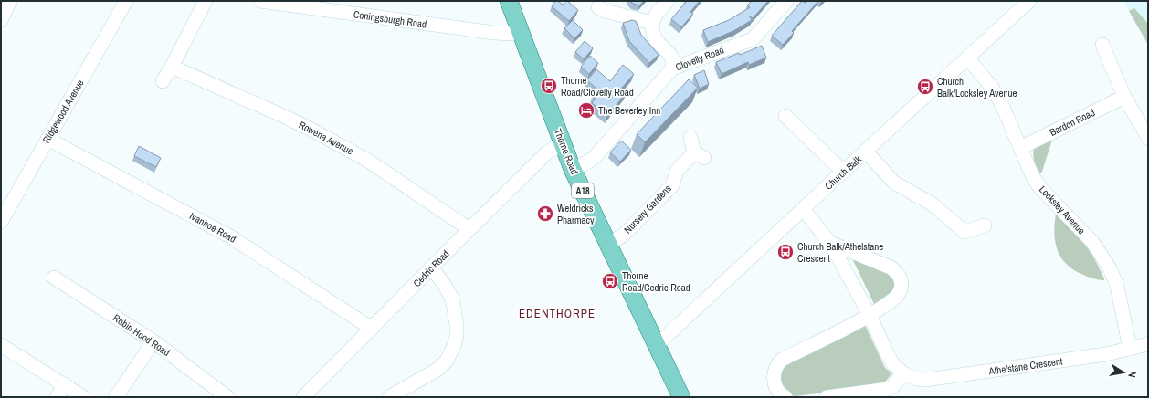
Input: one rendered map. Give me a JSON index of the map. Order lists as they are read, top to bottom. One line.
{"streets":{"main road":["Thorne Road","A18"],"street":["Coningsburgh Road","Clovelly Road","Ridgewood Avenue","Bardon Road","Rowena Avenue","Church Balk","Nursery Gardens","Locksley Avenue","Ivanhoe Road","Cedric Road","Robin Hood Road","Athelstane Crescent"]},"crossings":[["Coningsburgh Road","Thorne Road"],["Clovelly Road","Thorne Road"],["Ridgewood Avenue","Ivanhoe Road"],["Bardon Road","Locksley Avenue"],["Rowena Avenue","Cedric Road"],["Thorne Road","Church Balk"],["Thorne Road","Nursery Gardens"],["Thorne Road","Cedric Road"],["Church Balk","Locksley Avenue"],["Church Balk","Athelstane Crescent"],["Locksley Avenue","Athelstane Crescent"],["Ivanhoe Road","Cedric Road"]],"districts":["EDENTHORPE"],"places":{"bus stop":["Thorne Road/Clovelly Road","Church Balk/Locksley Avenue","Church Balk/Athelstane Crescent","Thorne Road/Cedric Road"],"hotel":["The Beverley Inn"],"pharmacy":["Weldricks Pharmacy"]},"north":"right"}
